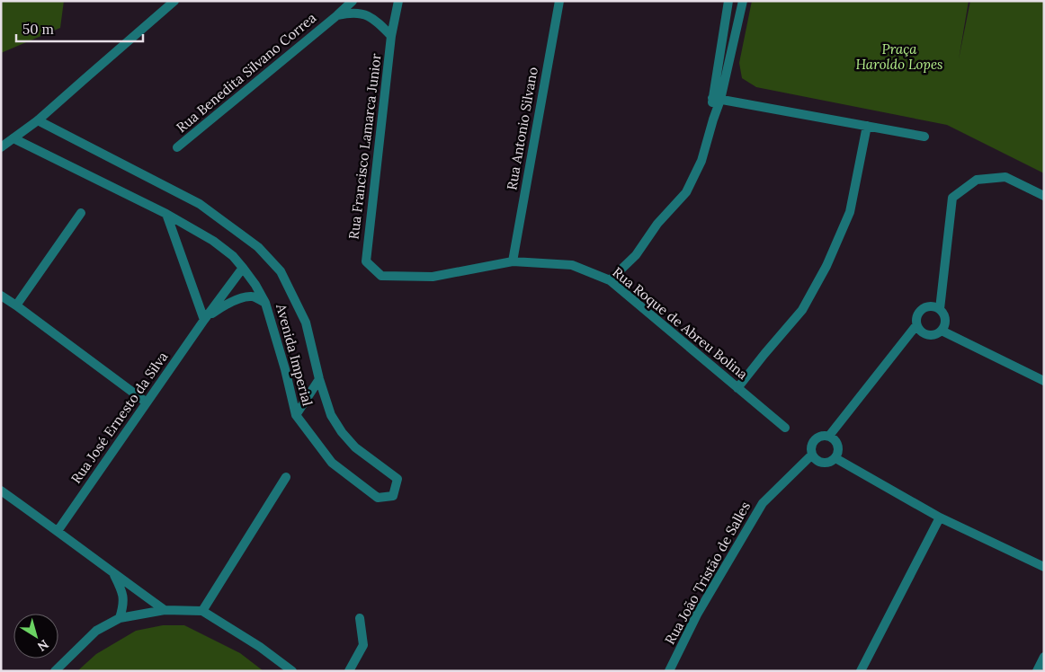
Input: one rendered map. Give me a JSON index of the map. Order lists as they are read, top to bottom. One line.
{"streets":{"street":["Rua Benedita Silvano Correa","Rua Antonio Silvano","Rua Francisco Lamarca Junior","Rua Roque de Abreu Bolina","Avenida Imperial","Rua José Ernesto da Silva","Rua João Tristão de Salles"]},"crossings":[["Rua Antonio Silvano","Rua Roque de Abreu Bolina"],["Rua Francisco Lamarca Junior","Rua Roque de Abreu Bolina"],["Avenida Imperial","Rua José Ernesto da Silva"]],"parks":["Praça Haroldo Lopes"],"scale_bar":"50 m","north":"bottom right"}
